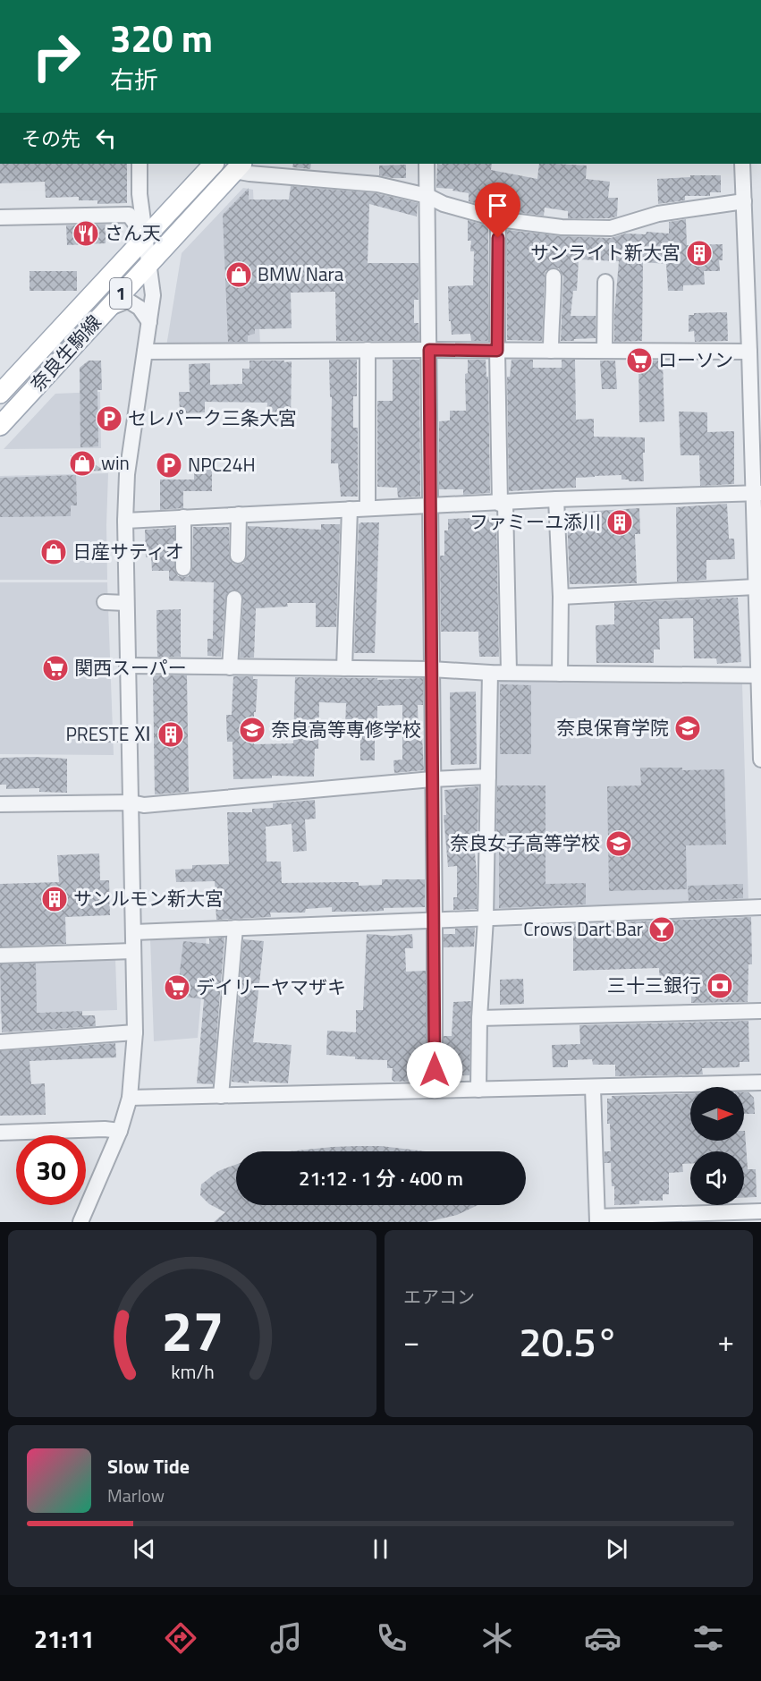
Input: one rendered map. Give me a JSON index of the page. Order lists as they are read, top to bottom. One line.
{"streets":{"main road":["1","奈良生駒線"]},"places":{"restaurant":["さん天"],"building":["サンライト新大宮","ファミーユ添川","PRESTE Ⅺ","サンルモン新大宮"],"shop":["BMW Nara","win","日産サティオ"],"supermarket":["ローソン","関西スーパー","デイリーヤマザキ"],"parking":["セレパーク三条大宮","NPC24H"],"school or university":["奈良保育学院","奈良高等専修学校","奈良女子高等学校"],"bar":["Crows Dart Bar"],"bank":["三十三銀行"]},"north":"right","page":{"turn":["320 m","右折"],"then":"その先","limit":"30","trip":"21:12 · 1 分 · 400 m","tile":"エアコン","heat":["−","20.5°","+"],"song":["Slow Tide","Marlow"],"tabs":"21:11","gauge":["27","km/h"]}}
